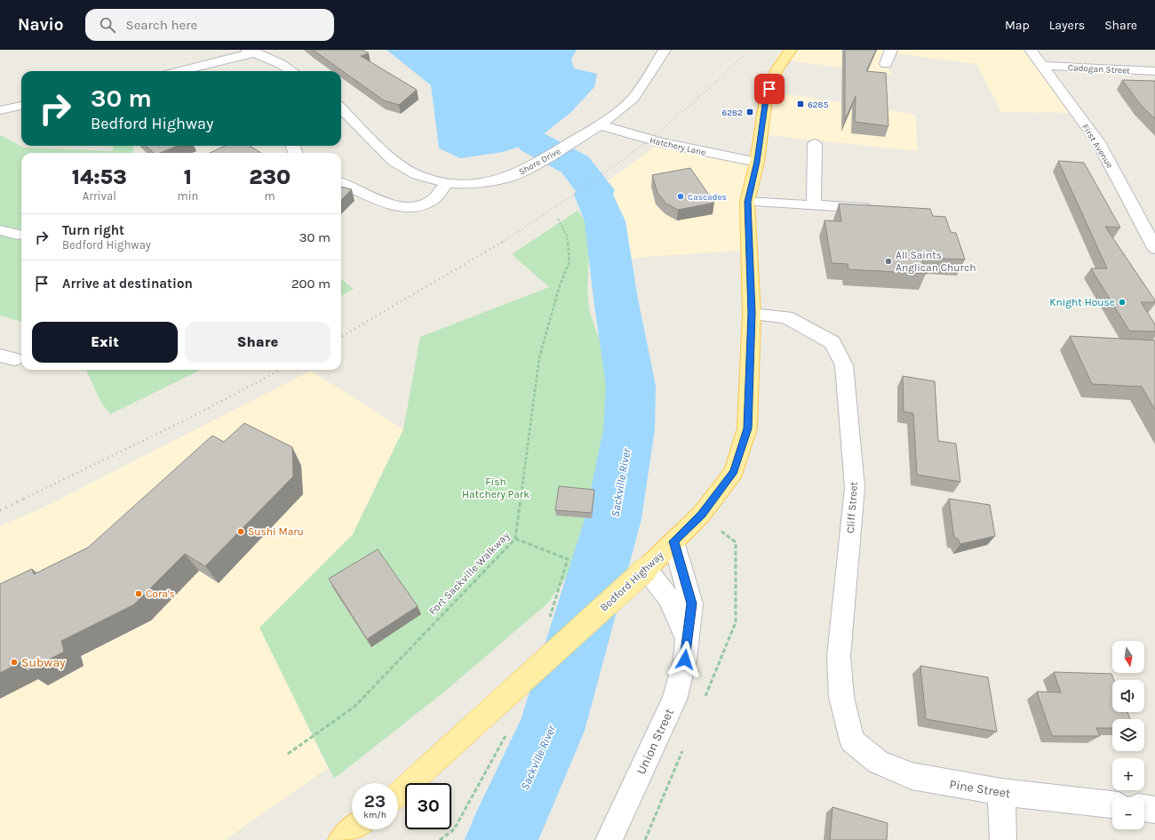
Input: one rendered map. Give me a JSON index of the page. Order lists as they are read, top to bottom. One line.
{"streets":{"main road":["Bedford Highway"],"street":["Cadogan Street","Hatchery Lane","First Avenue","Shore Drive","Cliff Street","Union Street","Pine Street"],"path":["Fort Sackville Walkway"]},"crossings":[["Cadogan Street","First Avenue"],["Hatchery Lane","Shore Drive"],["Hatchery Lane","Bedford Highway"],["Cliff Street","Bedford Highway"],["Cliff Street","Pine Street"],["Bedford Highway","Union Street"]],"water":["Sackville River"],"parks":["Fish Hatchery Park"],"places":{"transit":["6285","6282"],"other":["Cascades","All Saints Anglican Church","Knight House","Sushi Maru","Cora's","Subway"]},"north":"bottom","page":{"header":"Navio","search":"Search here","nav":["Map","Layers","Share"],"turn":["30 m","Bedford Highway"],"eta":["14:53","Arrival","1","min","230","m"],"list":[{"name":"Turn right","note":"Bedford Highway","value":"30 m"},{"name":"Arrive at destination","value":"200 m"}],"buttons":["Exit","Share"],"map_buttons":["+","−"],"speed":"23 km/h","limit":"30"}}
